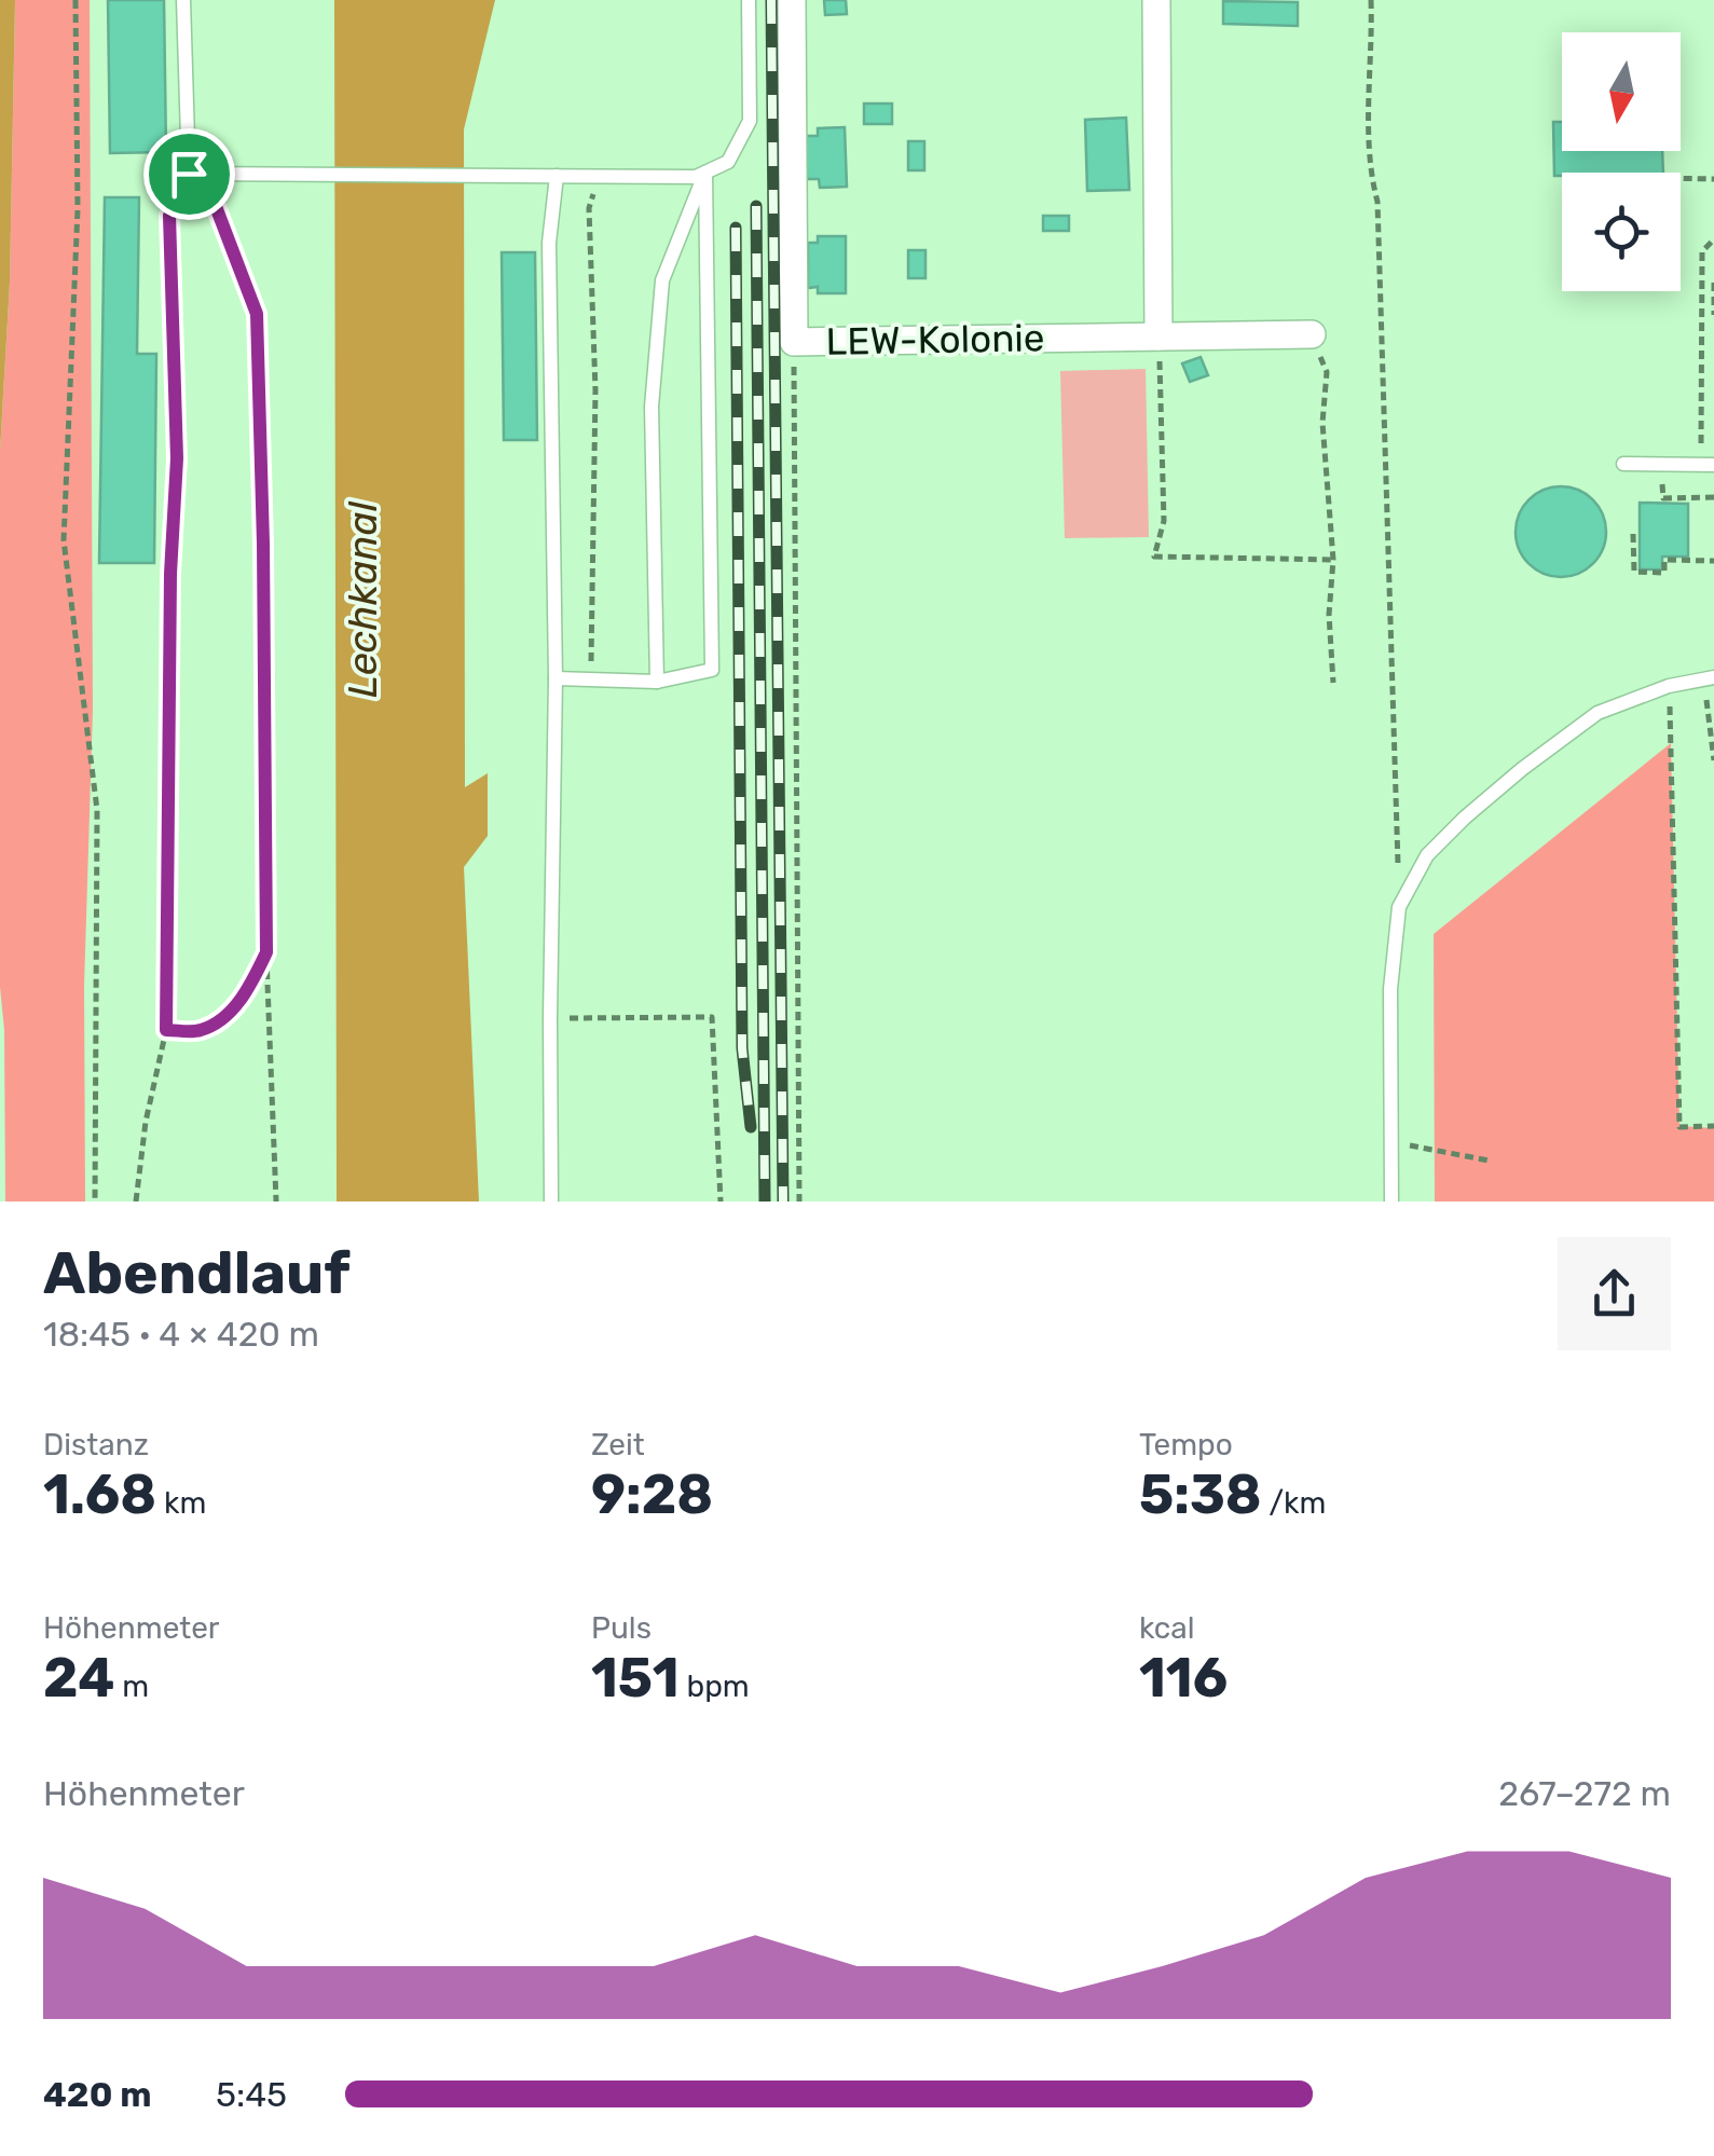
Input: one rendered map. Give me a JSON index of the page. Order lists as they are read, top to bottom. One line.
{"streets":{"street":["LEW-Kolonie"]},"water":["Lechkanal"],"north":"bottom","page":{"heading":["Abendlauf","18:45 · 4 × 420 m"],"stats":[["Distanz","1.68 km"],["Zeit","9:28"],["Tempo","5:38 /km"],["Höhenmeter","24 m"],["Puls","151 bpm"],["kcal","116"]],"chart":["Höhenmeter","267–272 m"],"list":[{"name":"420 m","note":"5:45"}]}}
